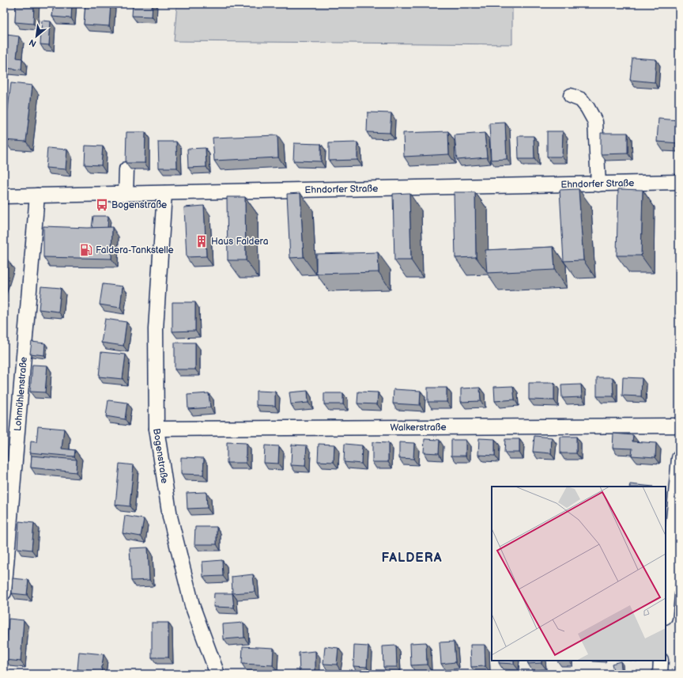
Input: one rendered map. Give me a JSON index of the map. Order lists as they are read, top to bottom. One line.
{"streets":{"street":["Ehndorfer Straße","Lohmühlenstraße","Walkerstraße","Bogenstraße"]},"crossings":[["Ehndorfer Straße","Lohmühlenstraße"],["Ehndorfer Straße","Bogenstraße"],["Walkerstraße","Bogenstraße"]],"districts":["FALDERA"],"places":{"bus stop":["Bogenstraße"],"building":["Haus Faldera"],"fuel station":["Faldera-Tankstelle"]},"north":"bottom left"}
